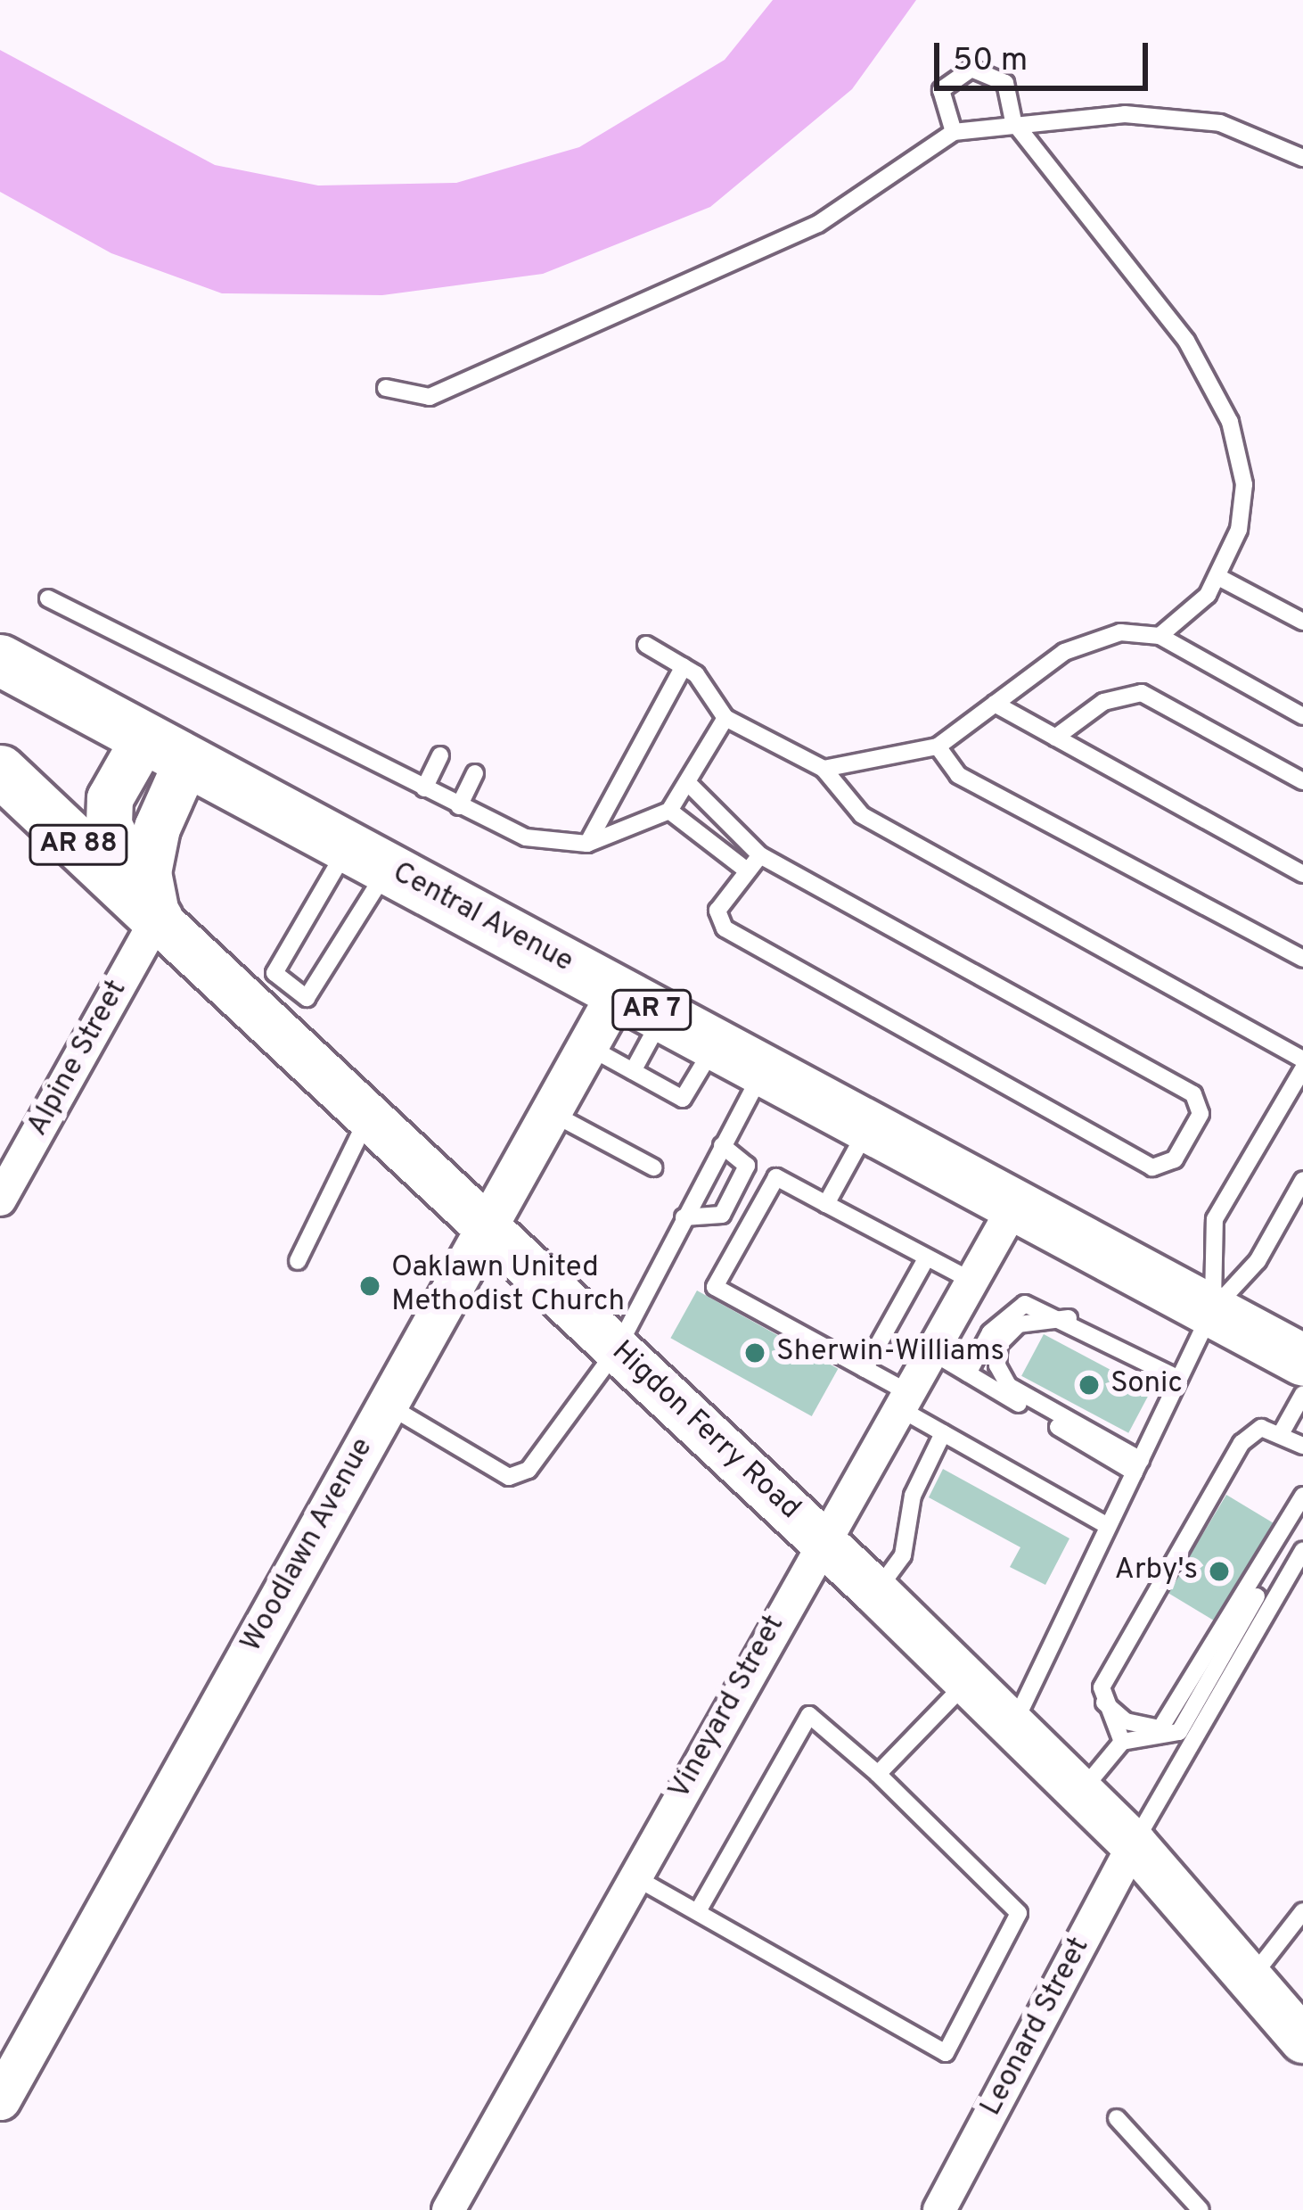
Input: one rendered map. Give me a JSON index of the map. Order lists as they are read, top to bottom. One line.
{"streets":{"main road":["AR 88","Central Avenue","AR 7","Higdon Ferry Road"],"street":["Alpine Street","Woodlawn Avenue","Vineyard Street","Leonard Street"]},"crossings":[["AR 88","Alpine Street"],["AR 88","Higdon Ferry Road"],["Central Avenue","Higdon Ferry Road"],["Central Avenue","Woodlawn Avenue"],["Central Avenue","Vineyard Street"],["Alpine Street","Higdon Ferry Road"],["Higdon Ferry Road","Woodlawn Avenue"],["Higdon Ferry Road","Vineyard Street"],["Higdon Ferry Road","Leonard Street"]],"places":["Oaklawn United Methodist Church","Sherwin-Williams","Sonic","Arby's"],"scale_bar":"50 m"}
